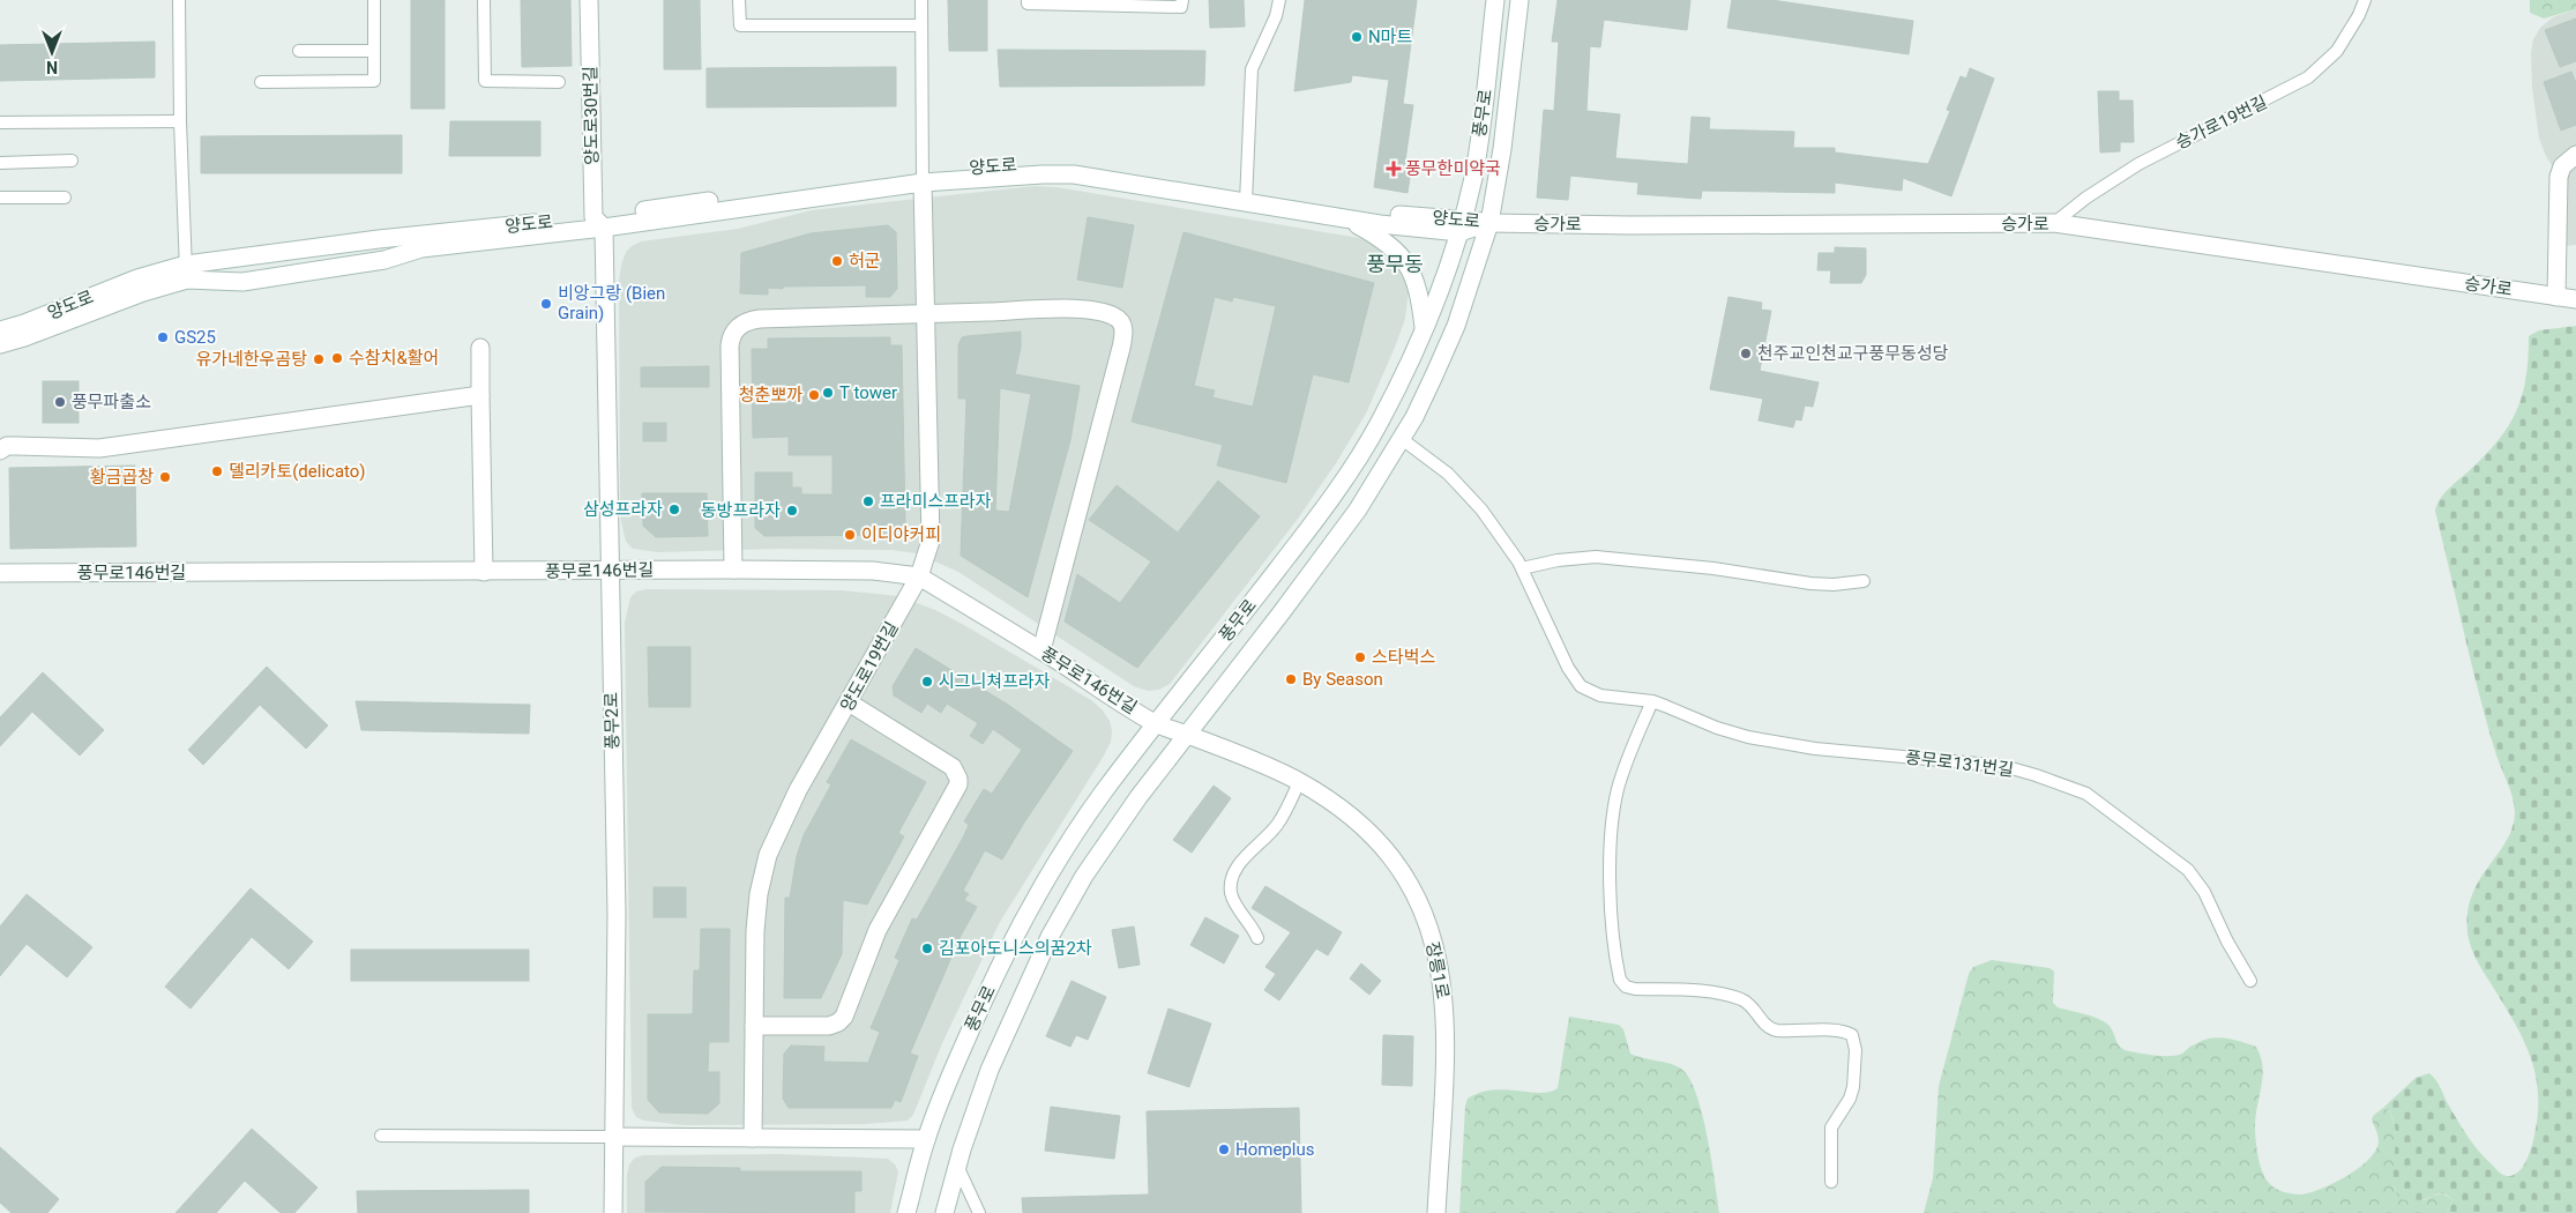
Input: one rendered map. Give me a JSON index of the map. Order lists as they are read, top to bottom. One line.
{"streets":{"street":["풍무로","양도로30번길","양도로","승가로","풍무로146번길","양도로19번길","풍무2로","장릉1로"],"lane":["승가로19번길","풍무로131번길"]},"crossings":[["풍무로","양도로"],["풍무로","승가로"],["풍무로","풍무로146번길"],["풍무로","풍무로131번길"],["풍무로","장릉1로"],["양도로30번길","양도로"],["양도로30번길","풍무2로"],["승가로19번길","승가로"],["양도로","승가로"],["양도로","양도로19번길"],["양도로","풍무2로"],["풍무로146번길","양도로19번길"],["풍무로146번길","풍무2로"],["풍무로146번길","장릉1로"]],"districts":["풍무동"],"places":{"other":["N마트","허군","비앙그랑 (Bien Grain)","GS25","천주교인천교구풍무동성당","수참치&활어","유가네한우곰탕","T tower","청춘뽀까","풍무파출소","델리카토(delicato)","황금곱창","프라미스프라자","삼성프라자","동방프라자","이디야커피","스타벅스","By Season","시그니쳐프라자","김포아도니스의꿈2차","Homeplus"],"health":["풍무한미약국"]},"north":"bottom"}
